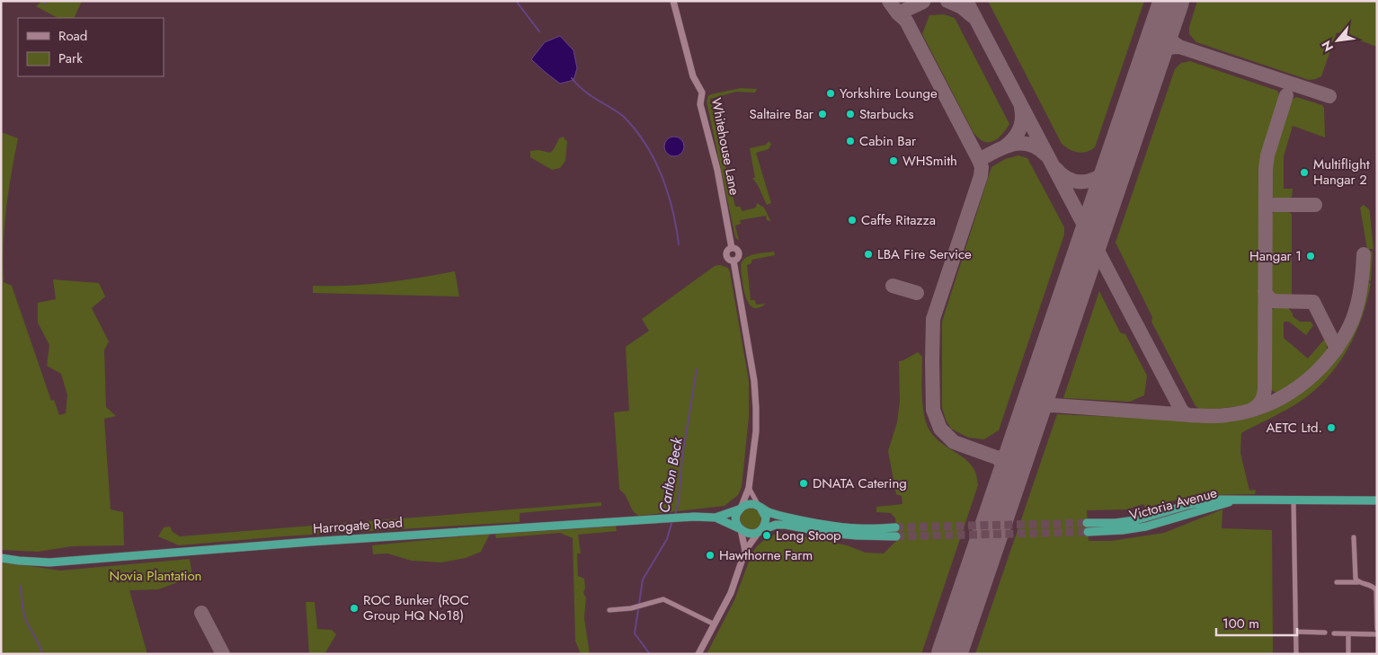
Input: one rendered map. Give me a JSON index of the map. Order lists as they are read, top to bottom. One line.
{"streets":{"highway":["Victoria Avenue","Harrogate Road"],"street":["Whitehouse Lane"]},"water":["Carlton Beck"],"parks":["Novia Plantation"],"places":["Yorkshire Lounge","Saltaire Bar","Starbucks","Cabin Bar","WHSmith","Multiflight Hangar 2","Caffe Ritazza","LBA Fire Service","Hangar 1","AETC Ltd.","DNATA Catering","Long Stoop","Hawthorne Farm","ROC Bunker (ROC Group HQ No18)"],"legend":["Road","Park"],"scale_bar":"100 m","north":"bottom left"}
